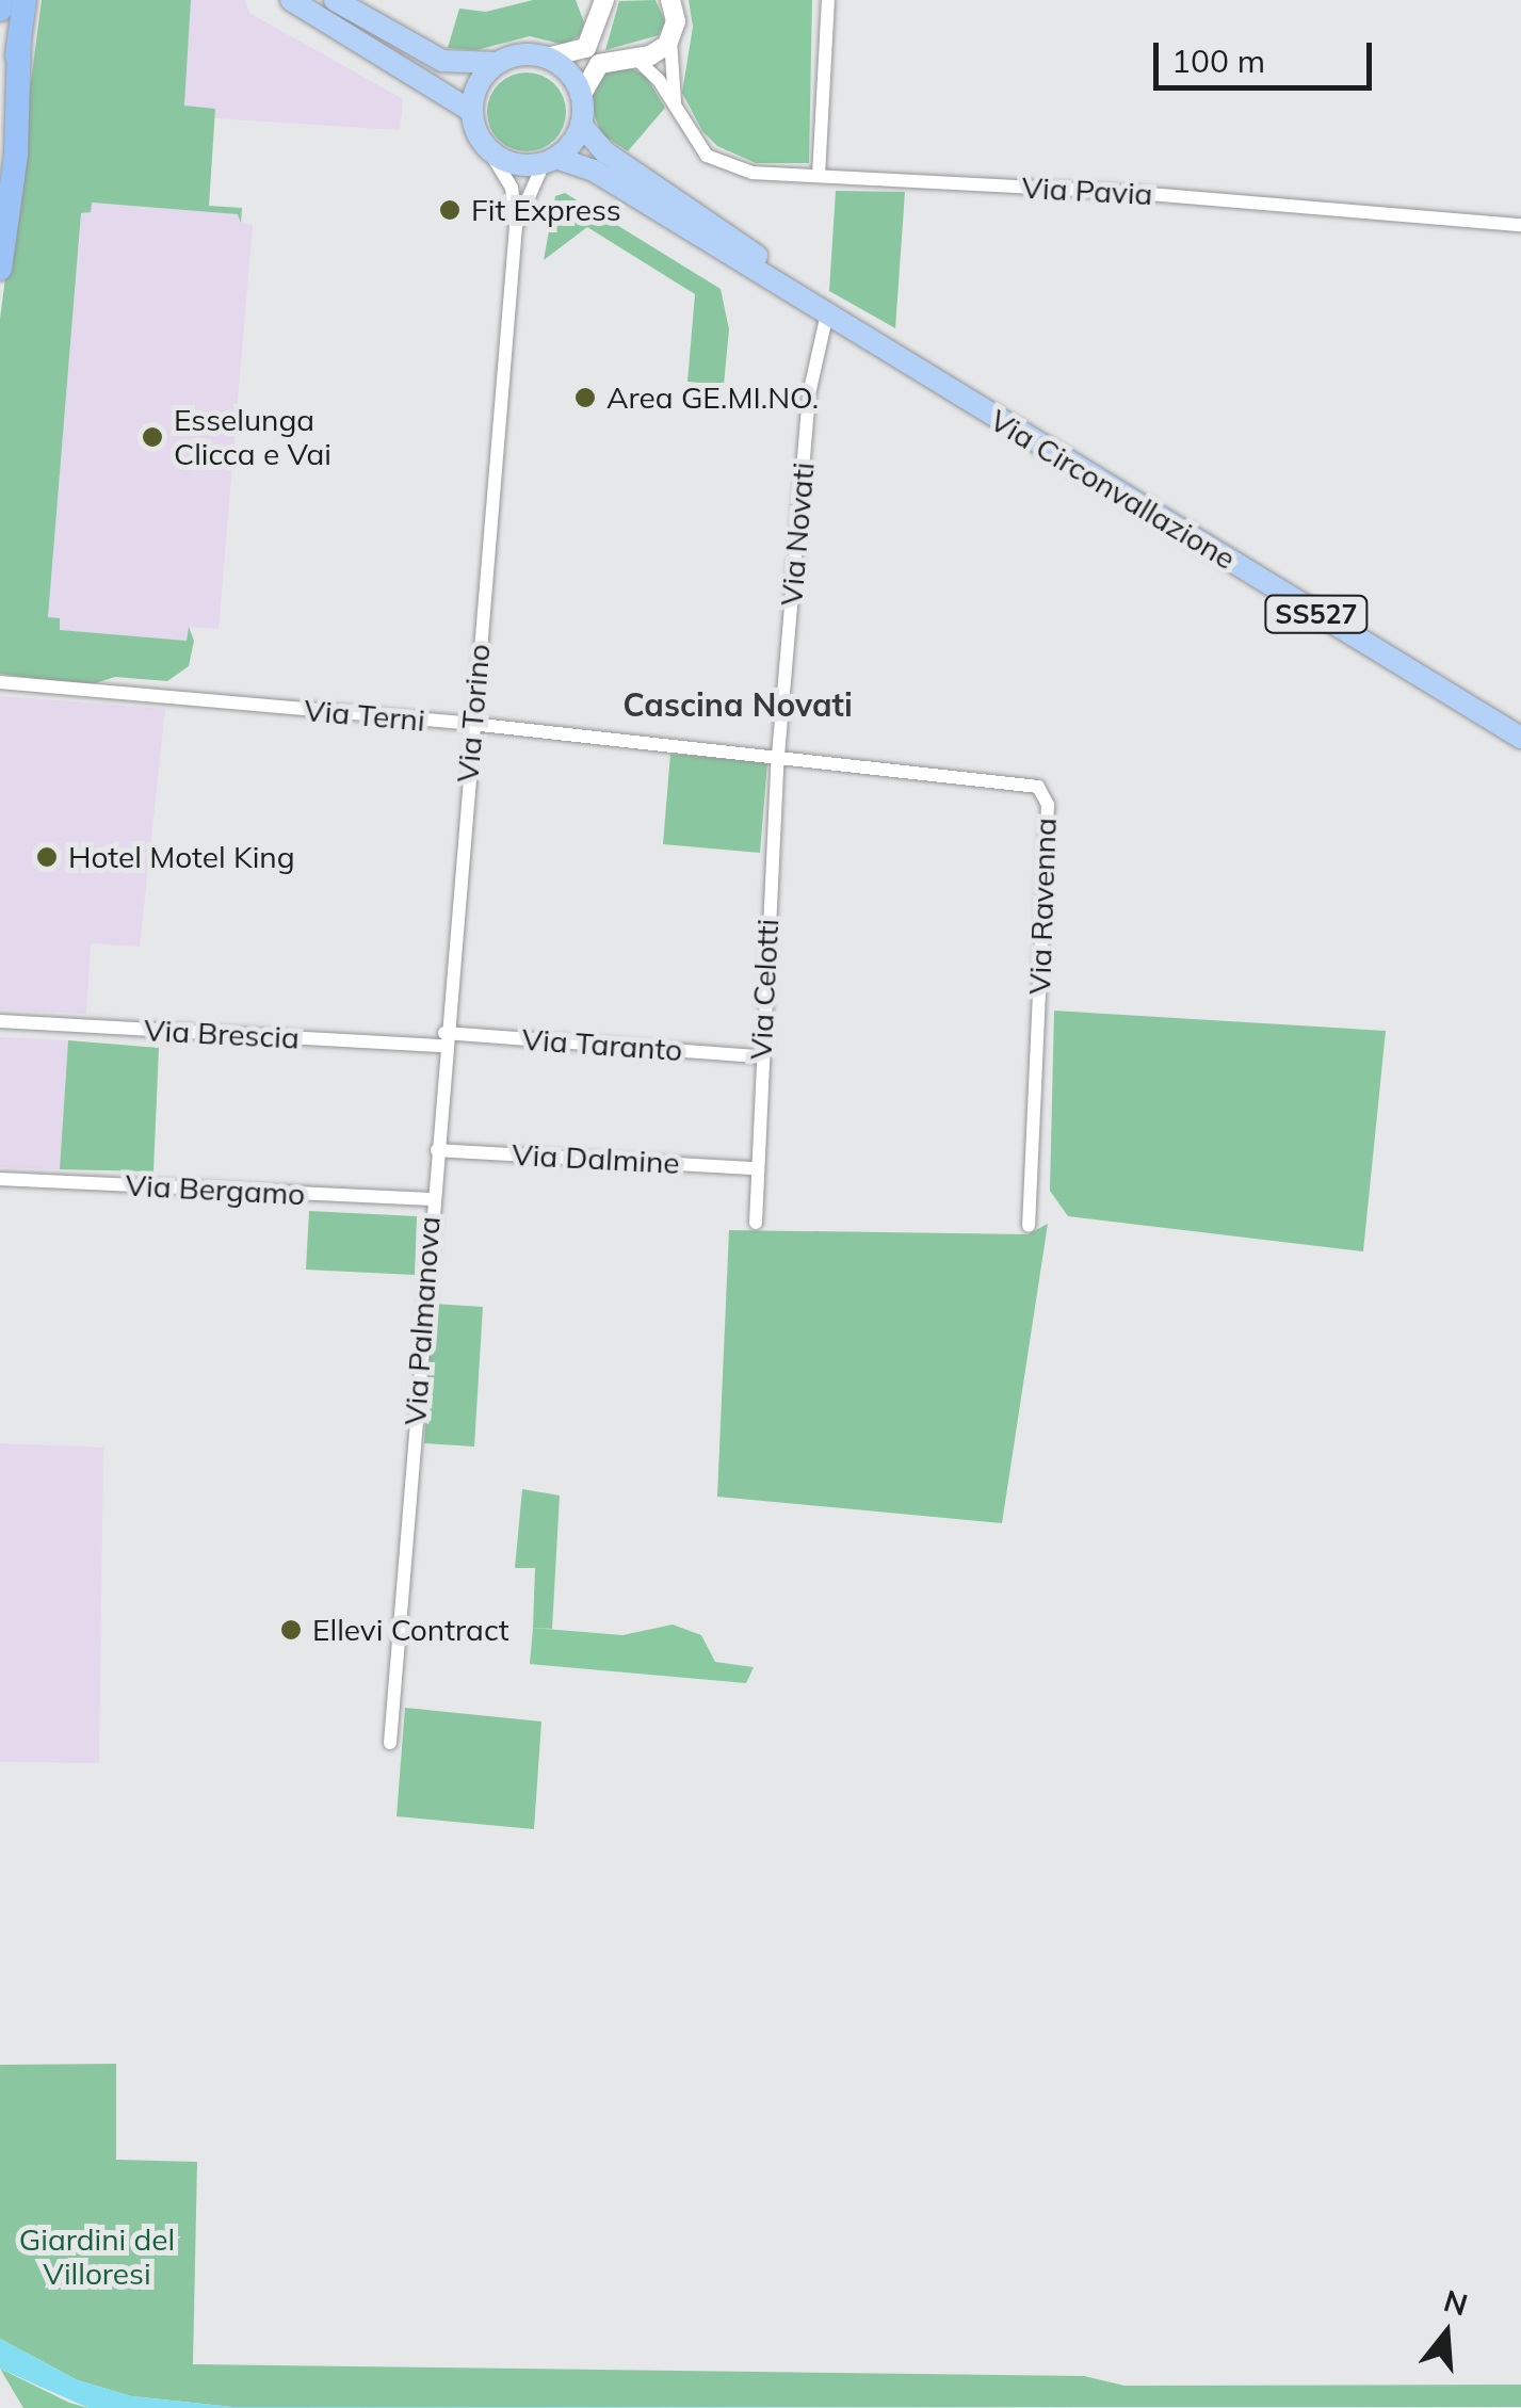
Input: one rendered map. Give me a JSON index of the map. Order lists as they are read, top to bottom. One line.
{"streets":{"main road":["Via Circonvallazione","SS527"],"street":["Via Pavia","Via Novati","Via Torino","Via Terni","Via Ravenna","Via Celotti","Via Brescia","Via Taranto","Via Dalmine","Via Bergamo","Via Palmanova"]},"crossings":[["Via Circonvallazione","Via Novati"],["Via Circonvallazione","Via Torino"],["Via Novati","Via Terni"],["Via Novati","Via Ravenna"],["Via Novati","Via Celotti"],["Via Torino","Via Terni"],["Via Torino","Via Brescia"],["Via Torino","Via Taranto"],["Via Torino","Via Dalmine"],["Via Torino","Via Bergamo"],["Via Torino","Via Palmanova"],["Via Terni","Via Ravenna"],["Via Terni","Via Celotti"],["Via Ravenna","Via Celotti"],["Via Celotti","Via Taranto"],["Via Celotti","Via Dalmine"],["Via Brescia","Via Taranto"],["Via Bergamo","Via Palmanova"]],"districts":["Cascina Novati"],"parks":["Giardini del Villoresi"],"places":["Fit Express","Area GE.MI.NO.","Esselunga Clicca e Vai","Hotel Motel King","Ellevi Contract"],"scale_bar":"100 m","north":"top"}
